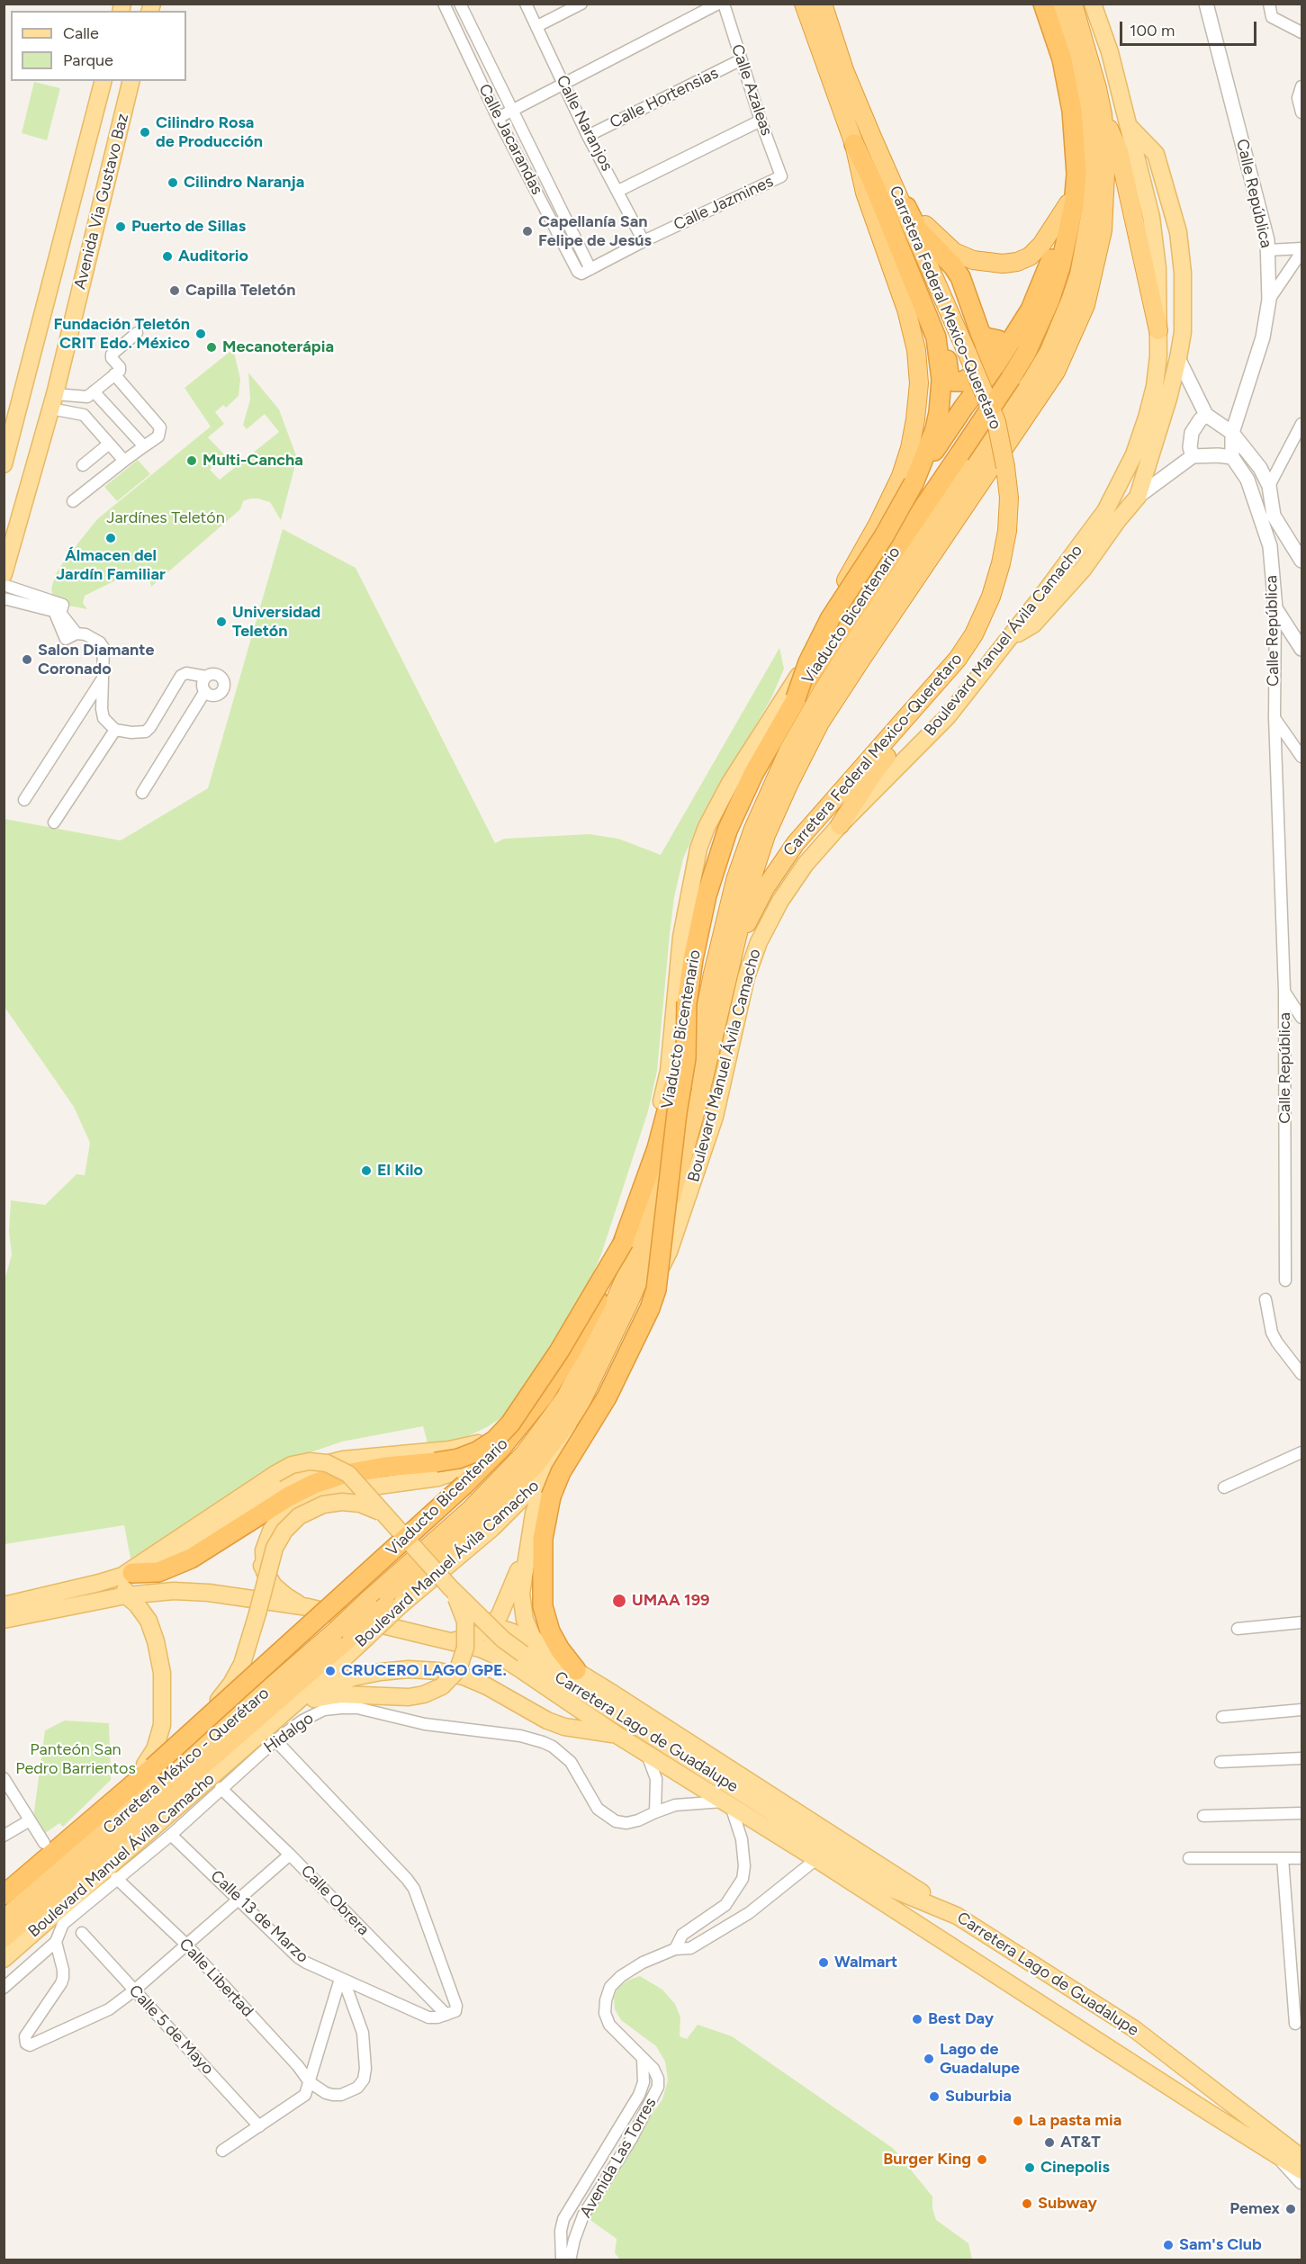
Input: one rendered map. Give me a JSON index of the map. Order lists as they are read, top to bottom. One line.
{"streets":{"highway":["Carretera Federal Mexico-Queretaro","Viaducto Bicentenario","Boulevard Manuel Ávila Camacho","Carretera México - Querétaro"],"main road":["Avenida Via Gustavo Baz","Carretera Lago de Guadalupe"],"street":["Calle Azaleas","Calle Hortensias","Calle Naranjos","Calle Jacarandas","Calle República","Calle Jazmines","Hidalgo","Calle Obrera","Calle 13 de Marzo","Calle Libertad","Calle 5 de Mayo","Avenida Las Torres"]},"crossings":[["Calle Azaleas","Calle Hortensias"],["Calle Azaleas","Calle Jazmines"],["Calle Hortensias","Calle Naranjos"],["Calle Naranjos","Calle Jazmines"],["Calle Jacarandas","Calle Jazmines"],["Carretera Federal Mexico-Queretaro","Boulevard Manuel Ávila Camacho"],["Boulevard Manuel Ávila Camacho","Carretera México - Querétaro"],["Carretera Lago de Guadalupe","Hidalgo"],["Carretera Lago de Guadalupe","Avenida Las Torres"],["Hidalgo","Calle Obrera"],["Hidalgo","Calle 13 de Marzo"],["Hidalgo","Calle Libertad"],["Hidalgo","Avenida Las Torres"],["Calle Obrera","Calle 13 de Marzo"]],"parks":["Jardínes Teletón","Panteón San Pedro Barrientos"],"places":["Cilindro Rosa de Producción","Cilindro Naranja","Puerto de Sillas","Capellanía San Felipe de Jesús","Auditorio","Capilla Teletón","Fundación Teletón CRIT Edo. México","Mecanoterápia","Multi-Cancha","Álmacen del Jardín Familiar","Universidad Teletón","Salon Diamante Coronado","El Kilo","UMAA 199","CRUCERO LAGO GPE.","Walmart","Best Day","Lago de Guadalupe","Suburbia","La pasta mia","AT&T","Burger King","Cinepolis","Subway","Pemex","Sam's Club"],"legend":["Calle","Parque"],"scale_bar":"100 m"}
